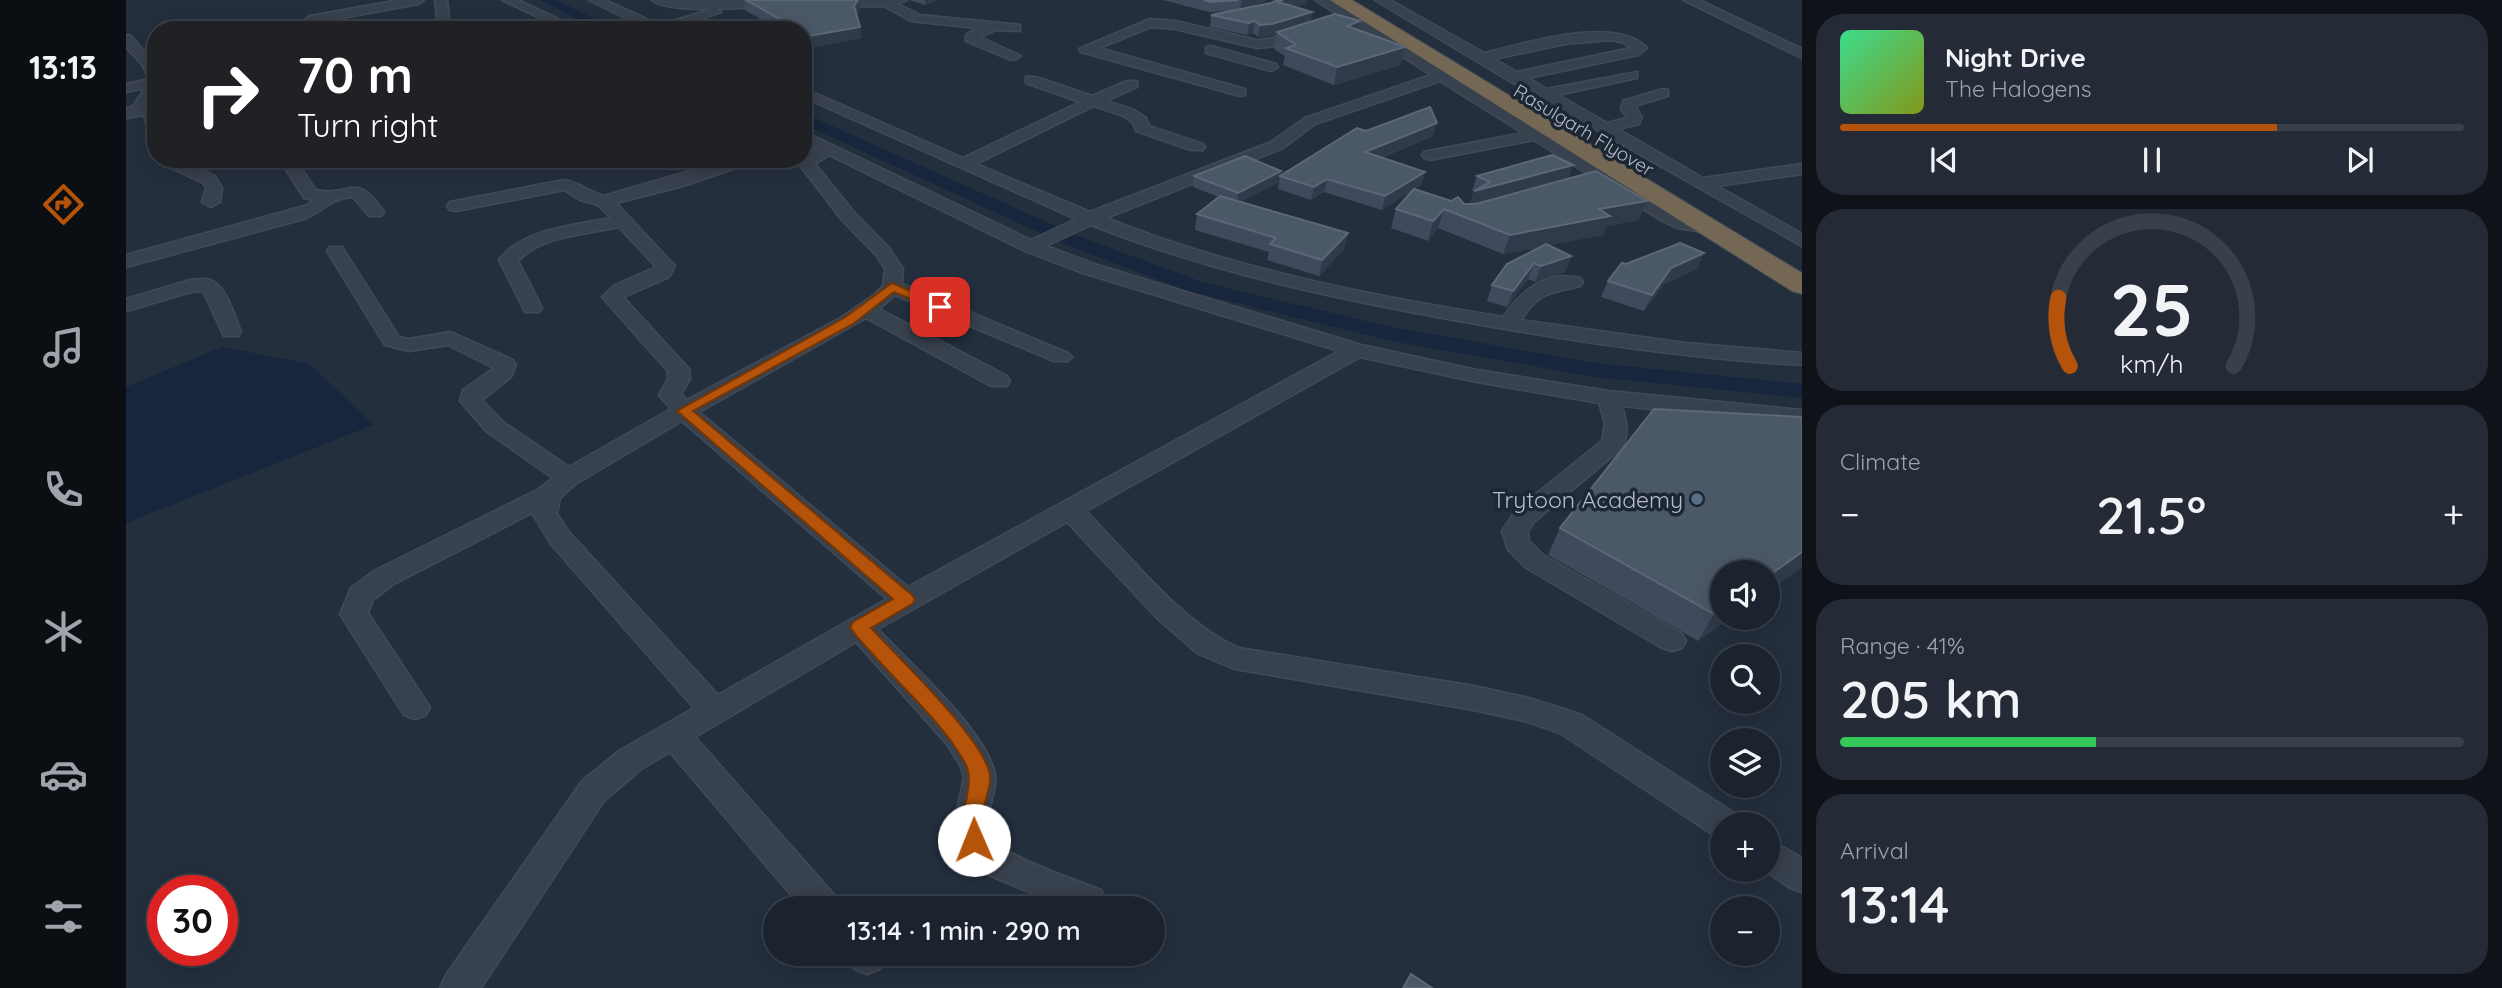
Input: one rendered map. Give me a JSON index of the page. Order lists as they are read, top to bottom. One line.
{"streets":{"highway":["Rasulgarh Flyover"]},"places":["Trytoon Academy"],"page":{"tabs":"13:13","turn":["70 m","Turn right"],"song":["Night Drive","The Halogens"],"tile":["Climate",["Range · 41%","205 km"],["Arrival","13:14"]],"heat":["−","21.5°","+"],"map_buttons":["+","−"],"limit":"30","trip":"13:14 · 1 min · 290 m","gauge":["25","km/h"]}}
